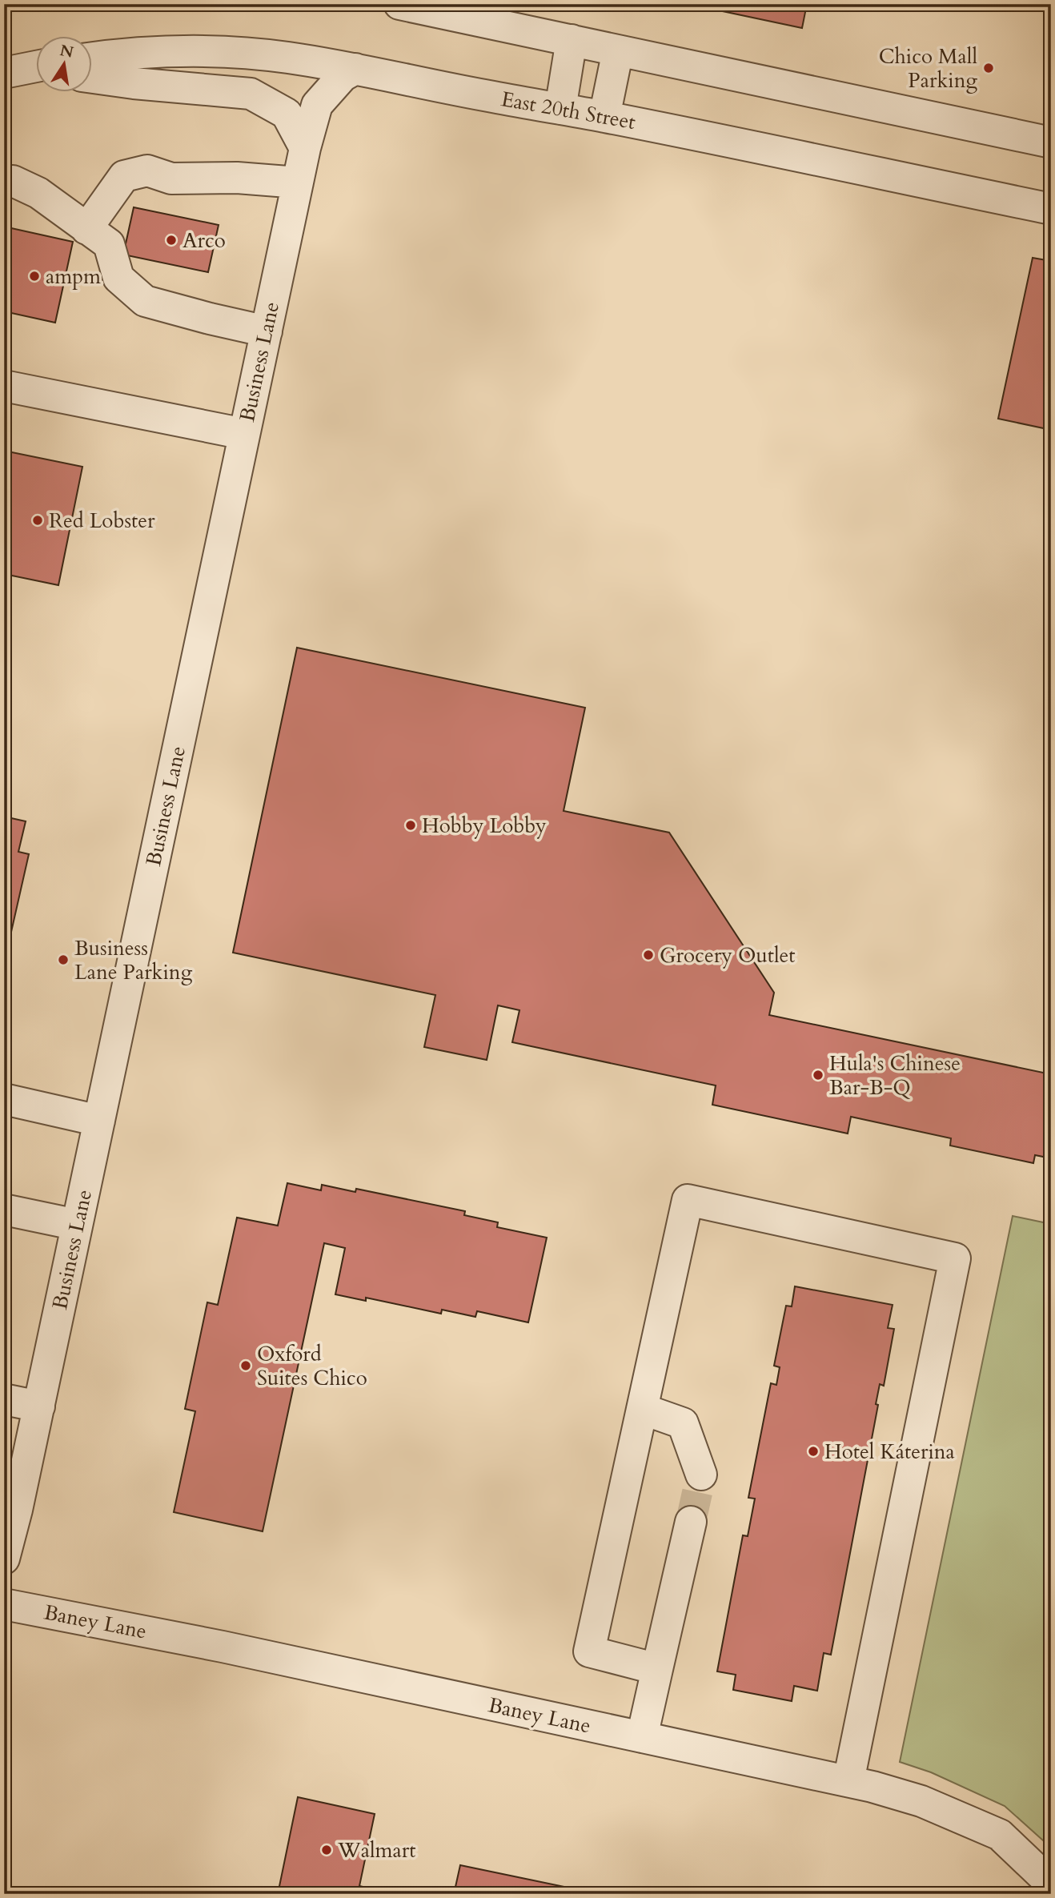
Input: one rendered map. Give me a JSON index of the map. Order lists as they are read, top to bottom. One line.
{"streets":{"street":["East 20th Street","Business Lane","Baney Lane"]},"crossings":[["East 20th Street","Business Lane"]],"places":["Chico Mall Parking","Arco","ampm","Red Lobster","Hobby Lobby","Grocery Outlet","Business Lane Parking","Hula's Chinese Bar-B-Q","Oxford Suites Chico","Hotel Káterina","Walmart"],"north":"top"}
